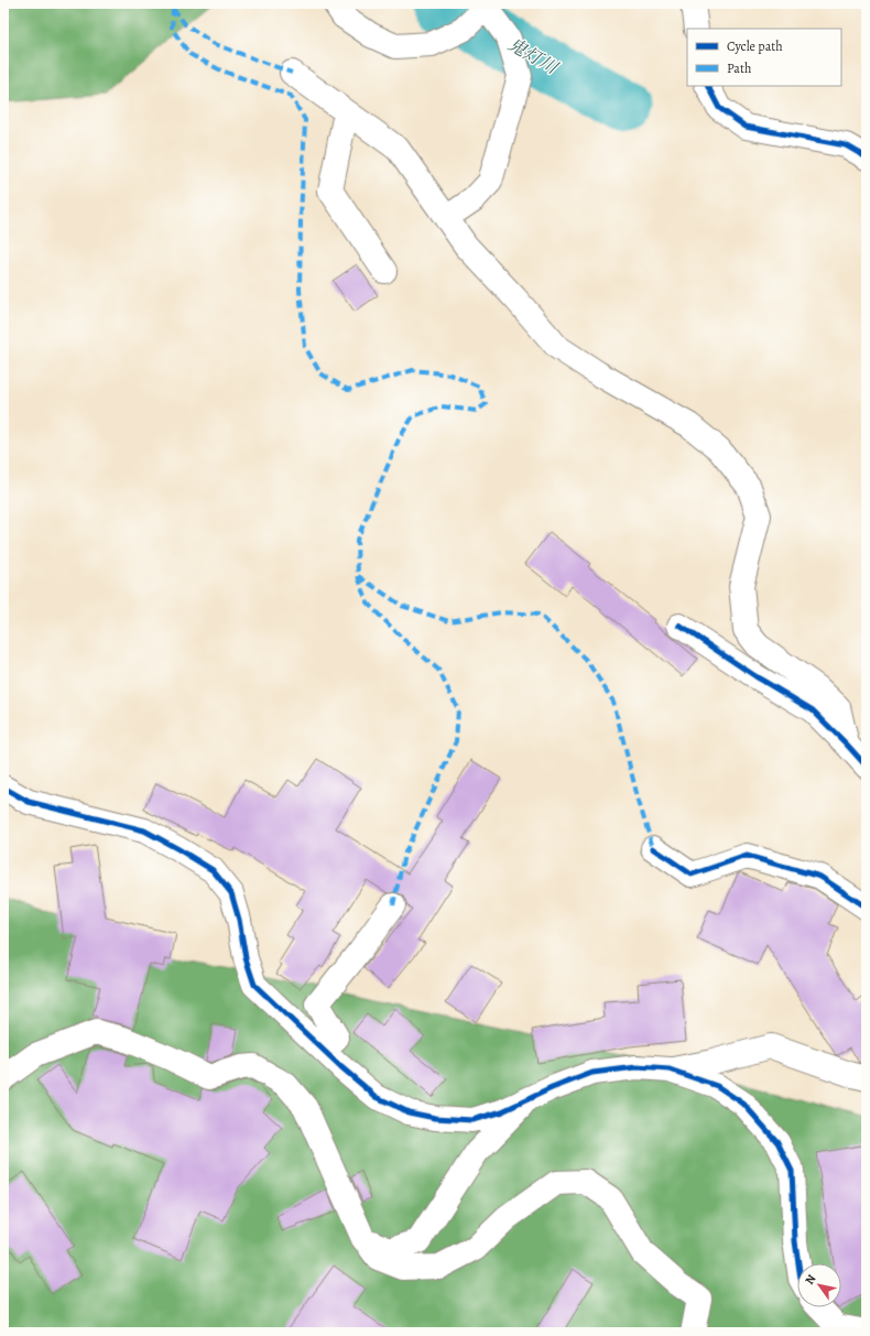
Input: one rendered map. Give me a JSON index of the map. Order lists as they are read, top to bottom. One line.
{"water":["鬼灯川"],"legend":["Cycle path","Path"],"north":"top left"}
